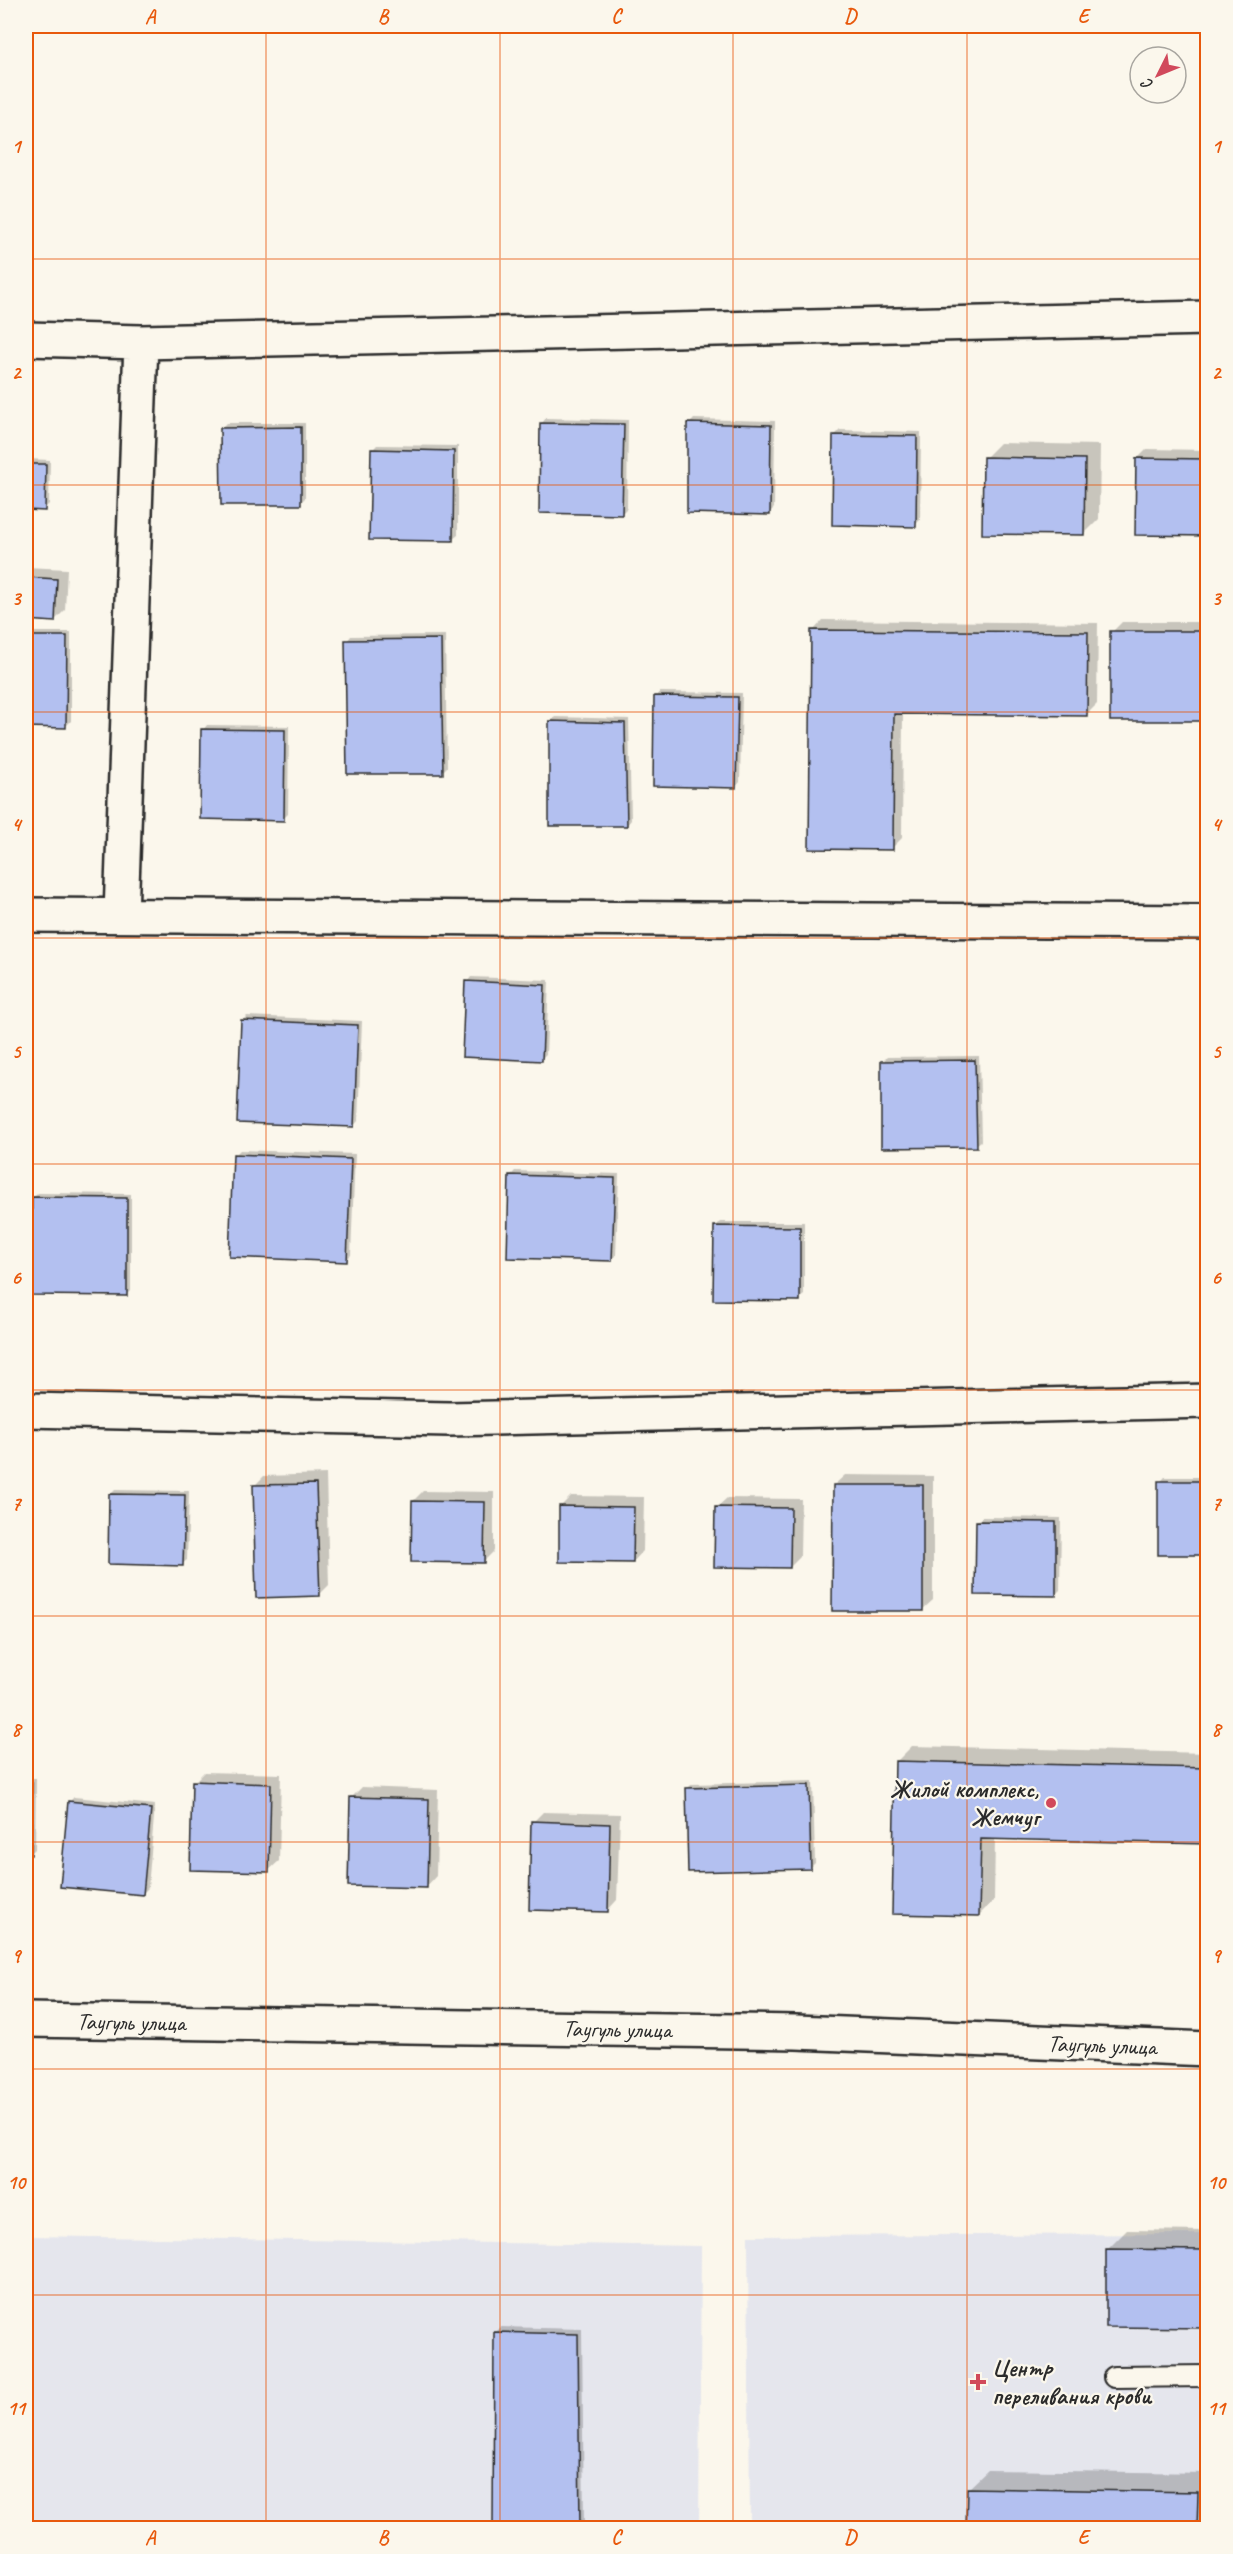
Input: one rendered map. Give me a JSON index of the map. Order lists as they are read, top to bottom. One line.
{"streets":{"street":["Таугуль улица"]},"places":{"other":["Жилой комплекс, Жемчуг"],"health":["Центр переливания крови"]},"north":"bottom left","grid":{"columns":["A","B","C","D","E"],"rows":["1","2","3","4","5","6","7","8","9","10","11"]}}
